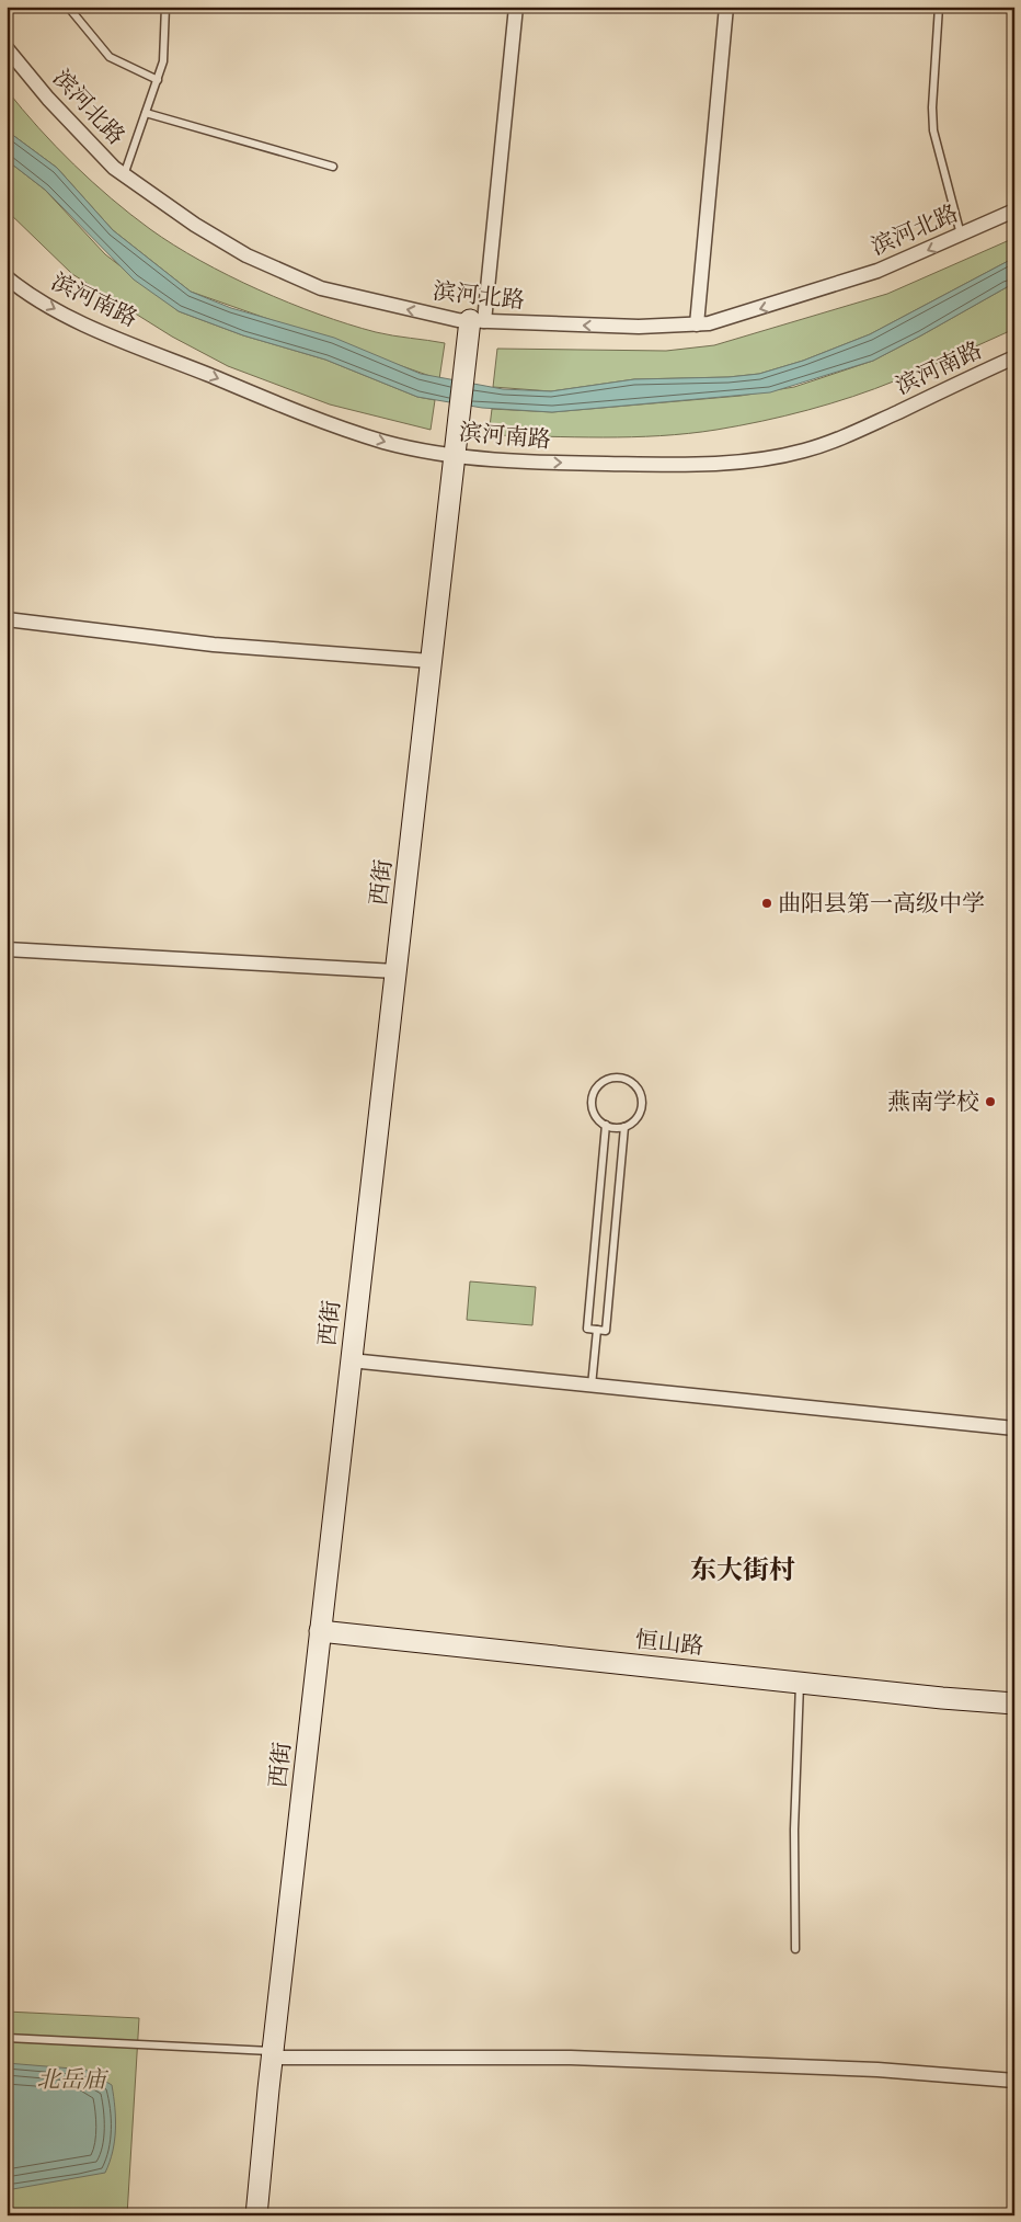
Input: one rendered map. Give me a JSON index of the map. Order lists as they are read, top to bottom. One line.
{"streets":{"street":["滨河北路","滨河南路","西街","恒山路"]},"crossings":[["滨河北路","西街"],["滨河南路","西街"],["西街","恒山路"]],"one_way":["滨河北路","滨河南路"],"districts":["东大街村"],"parks":["北岳庙"],"places":["曲阳县第一高级中学","燕南学校"]}
